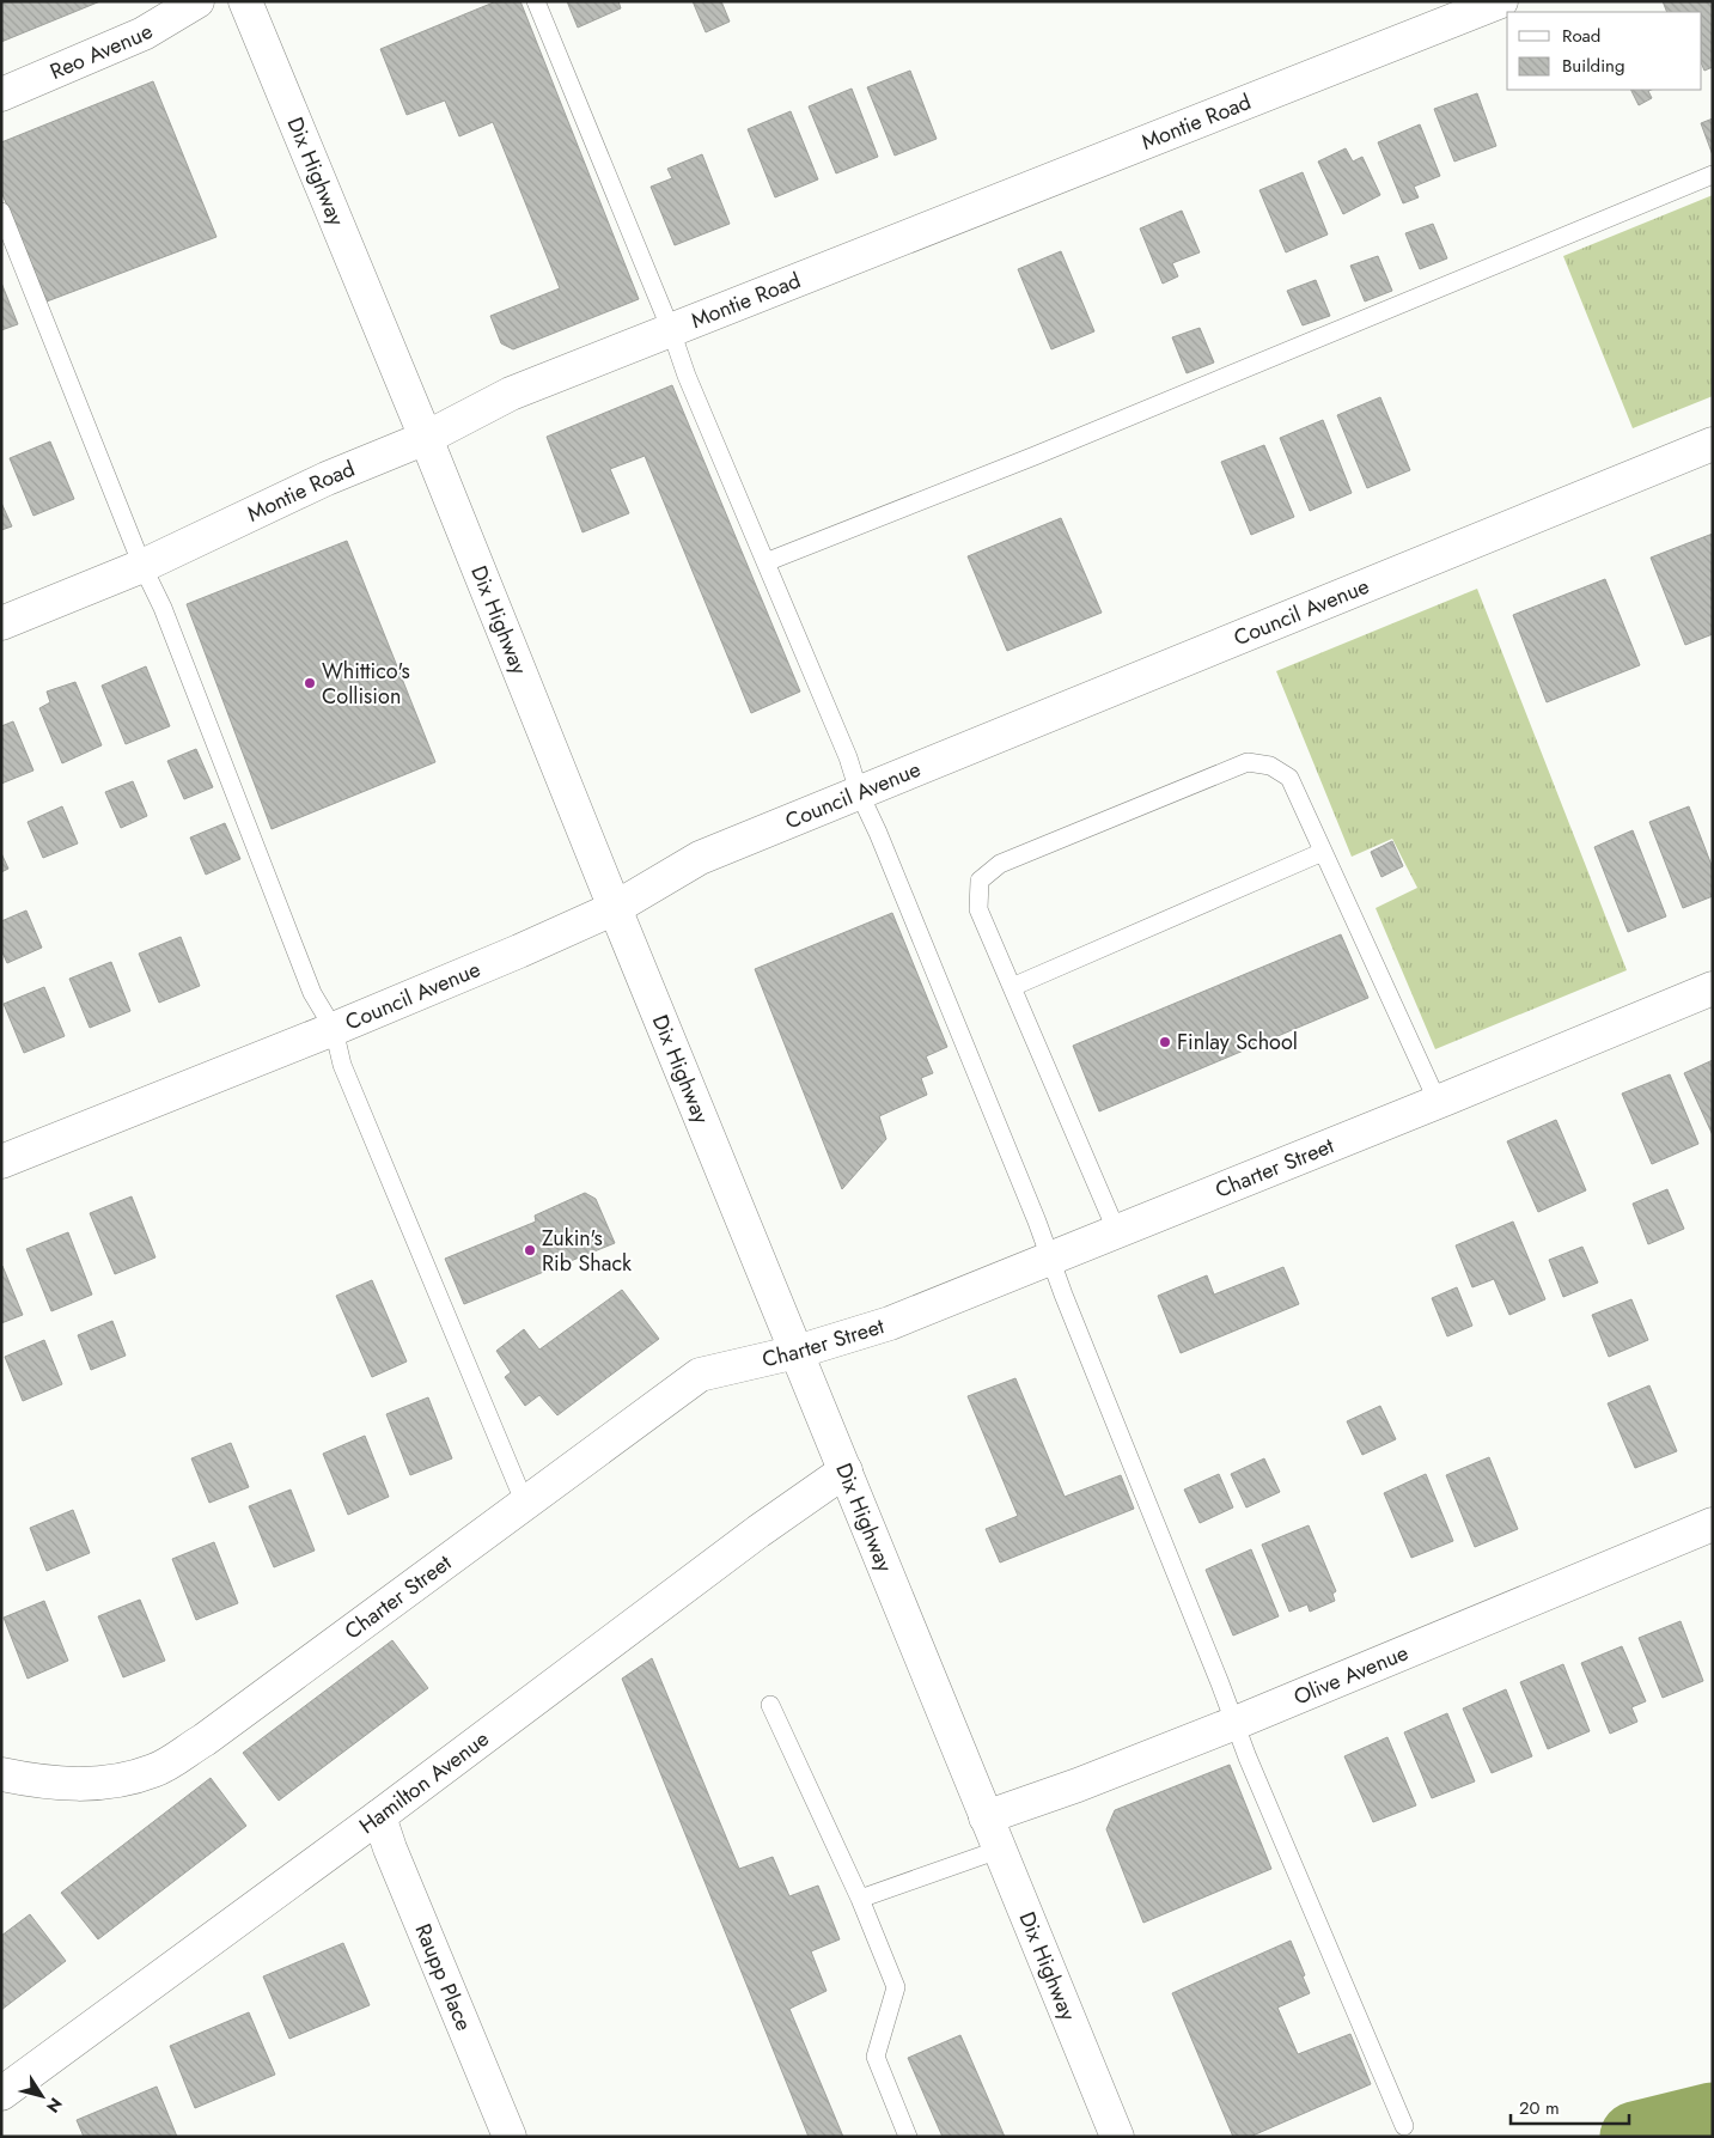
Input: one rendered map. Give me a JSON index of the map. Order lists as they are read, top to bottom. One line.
{"streets":{"street":["Reo Avenue","Montie Road","Dix Highway","Council Avenue","Charter Street","Olive Avenue","Hamilton Avenue","Raupp Place"]},"crossings":[["Montie Road","Dix Highway"],["Dix Highway","Council Avenue"],["Dix Highway","Charter Street"],["Dix Highway","Olive Avenue"],["Dix Highway","Hamilton Avenue"],["Hamilton Avenue","Raupp Place"]],"places":["Whittico's Collision","Finlay School","Zukin's Rib Shack"],"legend":["Road","Building"],"scale_bar":"20 m","north":"bottom right"}
